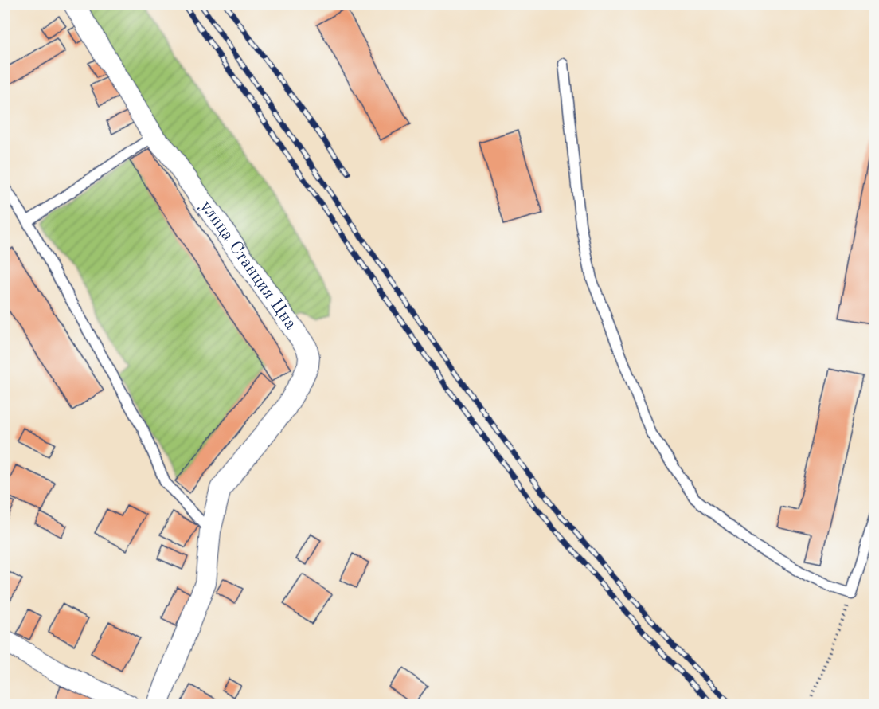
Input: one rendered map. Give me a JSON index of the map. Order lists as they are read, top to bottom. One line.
{"streets":{"street":["улица Станция Цна"]}}
